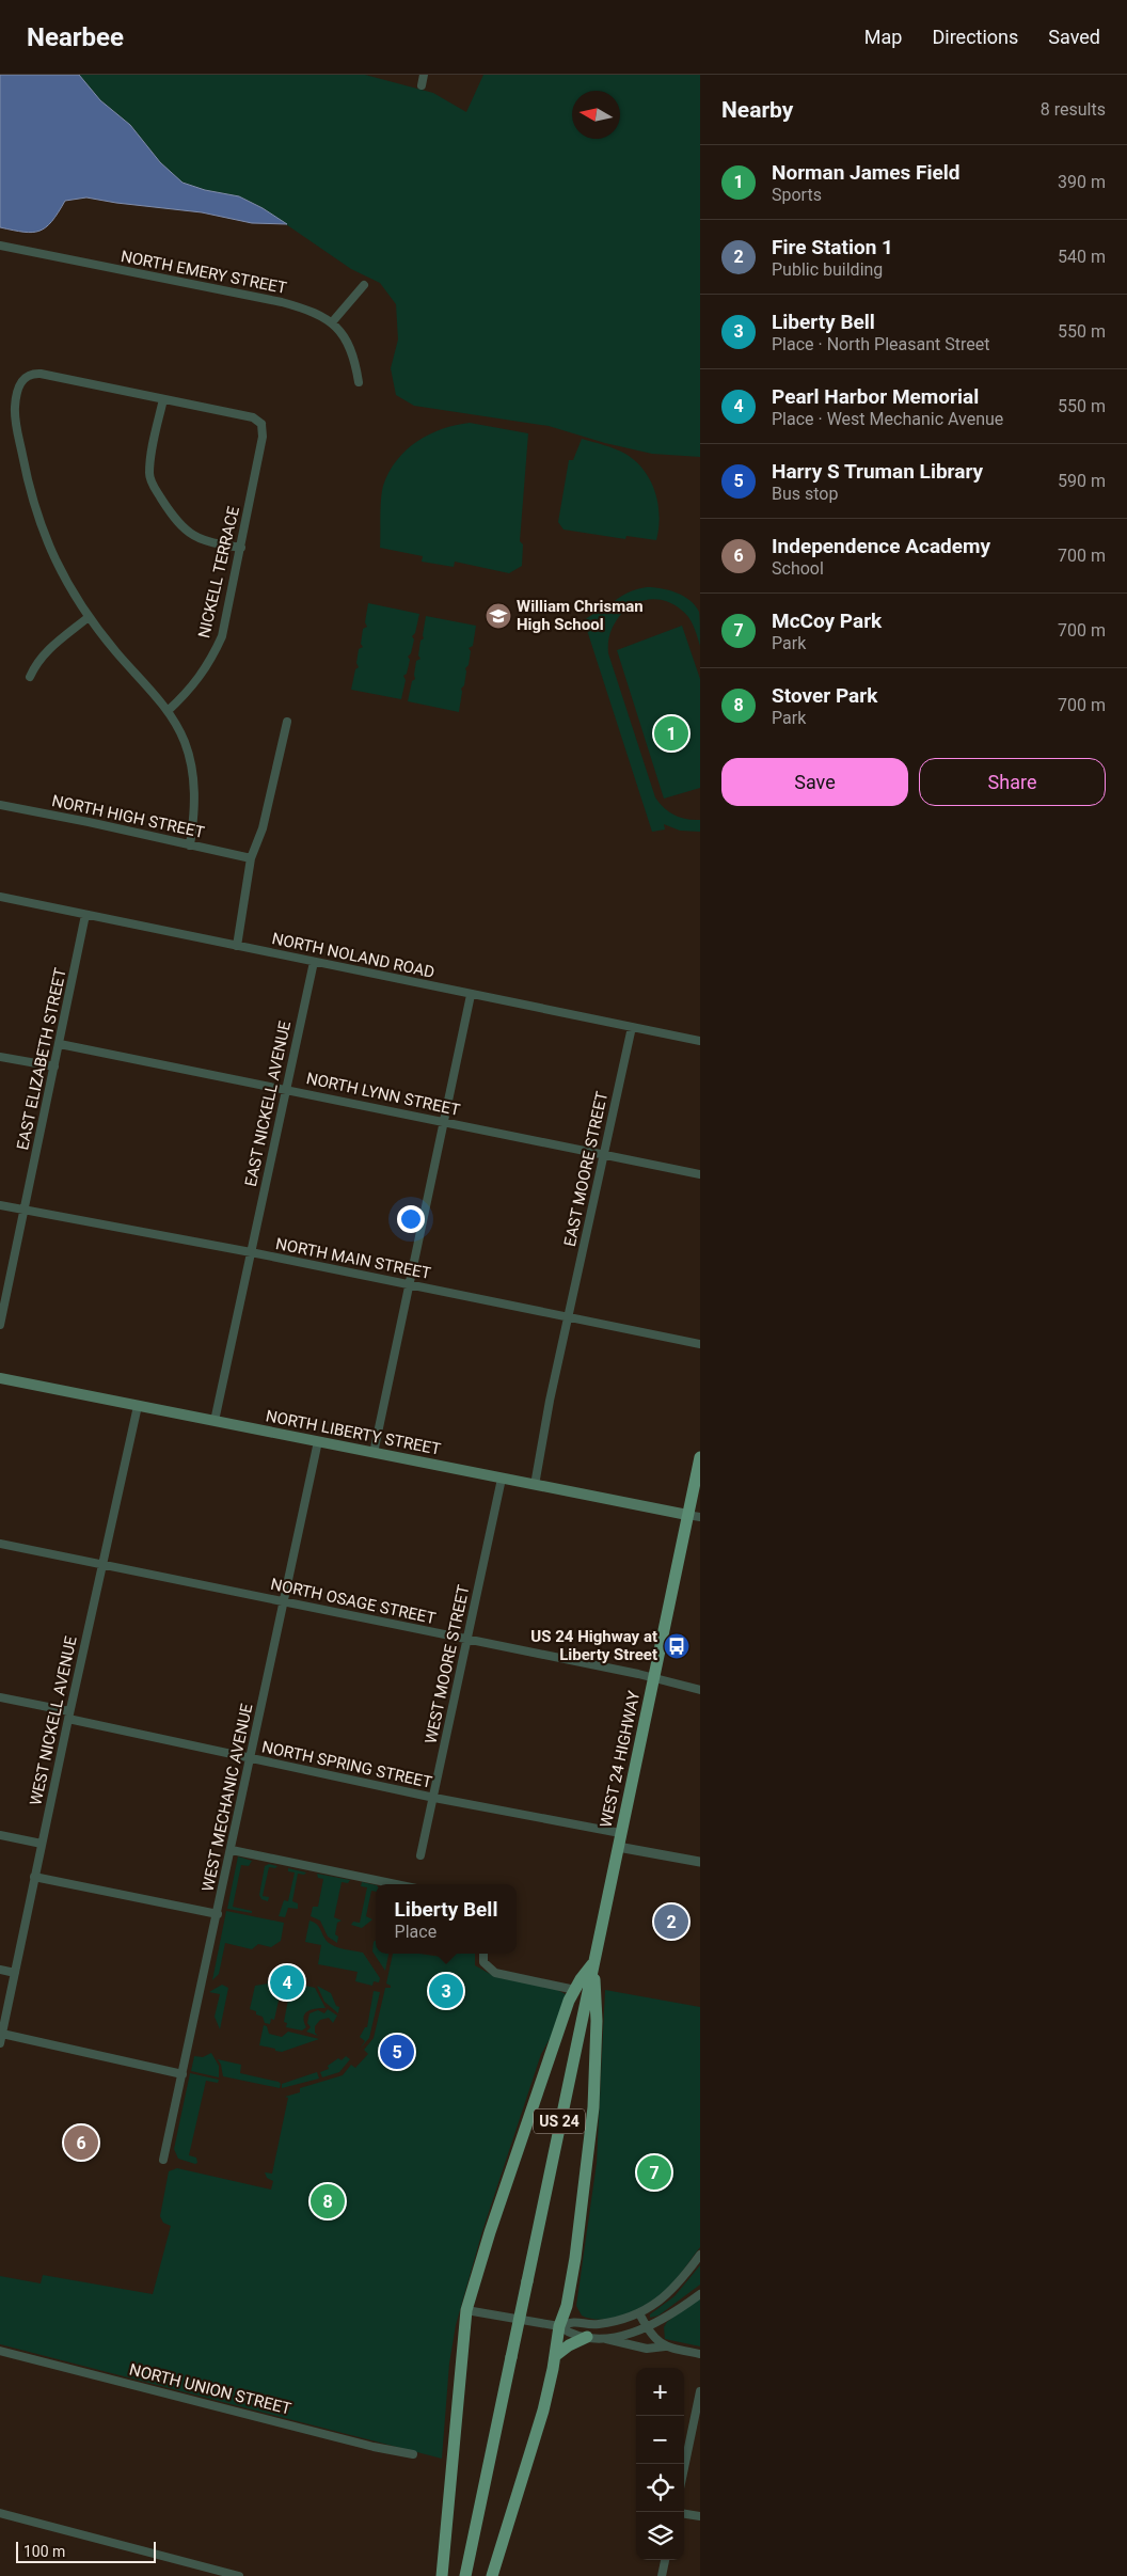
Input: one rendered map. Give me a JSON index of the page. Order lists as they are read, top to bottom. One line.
{"streets":{"main road":["NORTH LIBERTY STREET","WEST 24 HIGHWAY","US 24"],"street":["NORTH EMERY STREET","NICKELL TERRACE","NORTH HIGH STREET","NORTH NOLAND ROAD","EAST ELIZABETH STREET","NORTH LYNN STREET","EAST NICKELL AVENUE","EAST MOORE STREET","NORTH MAIN STREET","NORTH OSAGE STREET","WEST MOORE STREET","WEST NICKELL AVENUE","NORTH SPRING STREET","WEST MECHANIC AVENUE","NORTH UNION STREET"]},"crossings":[["NORTH NOLAND ROAD","EAST ELIZABETH STREET"],["NORTH NOLAND ROAD","EAST NICKELL AVENUE"],["NORTH NOLAND ROAD","EAST MOORE STREET"],["EAST ELIZABETH STREET","NORTH LYNN STREET"],["EAST ELIZABETH STREET","NORTH MAIN STREET"],["NORTH LYNN STREET","EAST NICKELL AVENUE"],["NORTH LYNN STREET","EAST MOORE STREET"],["EAST NICKELL AVENUE","NORTH MAIN STREET"],["EAST MOORE STREET","NORTH MAIN STREET"],["NORTH LIBERTY STREET","WEST MOORE STREET"],["NORTH LIBERTY STREET","WEST NICKELL AVENUE"],["NORTH LIBERTY STREET","WEST MECHANIC AVENUE"],["NORTH LIBERTY STREET","US 24"],["NORTH OSAGE STREET","WEST MOORE STREET"],["NORTH OSAGE STREET","WEST NICKELL AVENUE"],["NORTH OSAGE STREET","WEST 24 HIGHWAY"],["NORTH OSAGE STREET","WEST MECHANIC AVENUE"],["NORTH OSAGE STREET","US 24"],["WEST MOORE STREET","NORTH SPRING STREET"],["WEST NICKELL AVENUE","NORTH SPRING STREET"],["WEST 24 HIGHWAY","NORTH SPRING STREET"],["WEST 24 HIGHWAY","US 24"],["NORTH SPRING STREET","WEST MECHANIC AVENUE"]],"places":{"school or university":["William Chrisman High School"],"bus stop":["US 24 Highway at Liberty Street"]},"scale_bar":"100 m","north":"left","page":{"header":"Nearbee","nav":["Map","Directions","Saved"],"heading":["Nearby","8 results"],"list":[{"mark":"1","name":"Norman James Field","note":"Sports","value":"390 m"},{"mark":"2","name":"Fire Station 1","note":"Public building","value":"540 m"},{"mark":"3","name":"Liberty Bell","note":"Place · North Pleasant Street","value":"550 m"},{"mark":"4","name":"Pearl Harbor Memorial","note":"Place · West Mechanic Avenue","value":"550 m"},{"mark":"5","name":"Harry S Truman Library","note":"Bus stop","value":"590 m"},{"mark":"6","name":"Independence Academy","note":"School","value":"700 m"},{"mark":"7","name":"McCoy Park","note":"Park","value":"700 m"},{"mark":"8","name":"Stover Park","note":"Park","value":"700 m"}],"pins":["1","2","4","3","5","6","7","8"],"buttons":["Save","Share"],"popup":["Liberty Bell","Place"],"map_buttons":["+","−"],"scale":"100 m"}}
